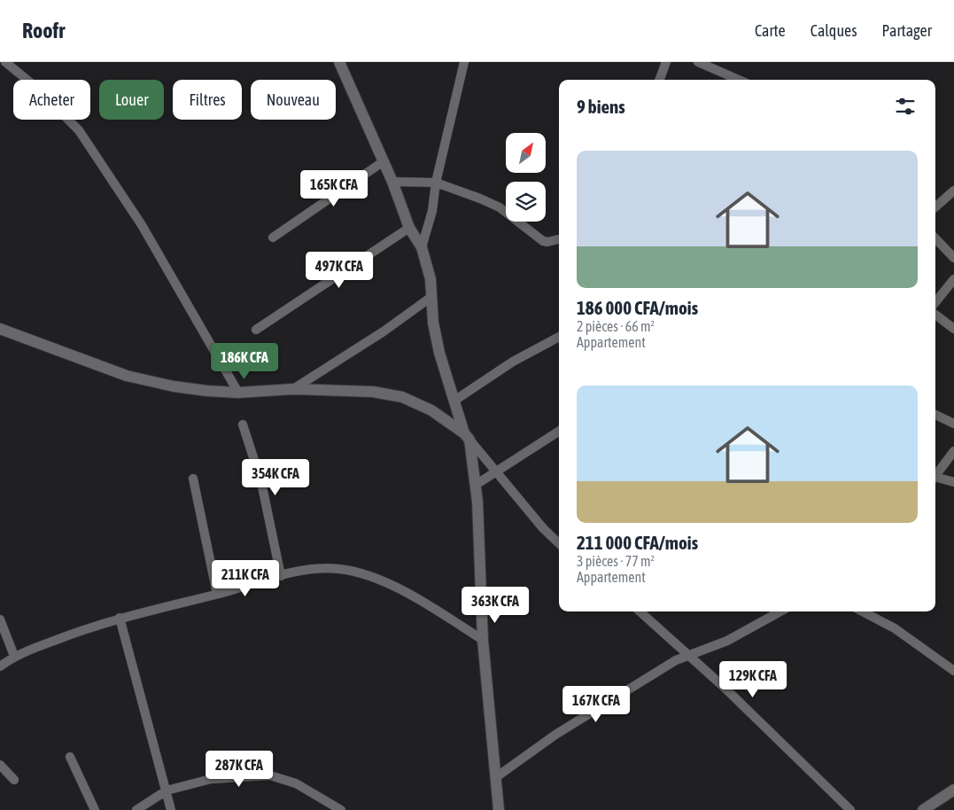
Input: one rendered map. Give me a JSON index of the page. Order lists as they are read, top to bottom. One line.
{"north":"top right","page":{"header":"Roofr","nav":["Carte","Calques","Partager"],"chip":["Acheter","Louer","Filtres","Nouveau"],"heading":"9 biens","list":[{"name":"186 000 CFA/mois","note":"2 pièces · 66 m² · Appartement"},{"name":"211 000 CFA/mois","note":"3 pièces · 77 m² · Appartement"}],"price":["165K CFA","497K CFA","186K CFA","354K CFA","211K CFA","363K CFA","129K CFA","167K CFA","287K CFA"]}}
